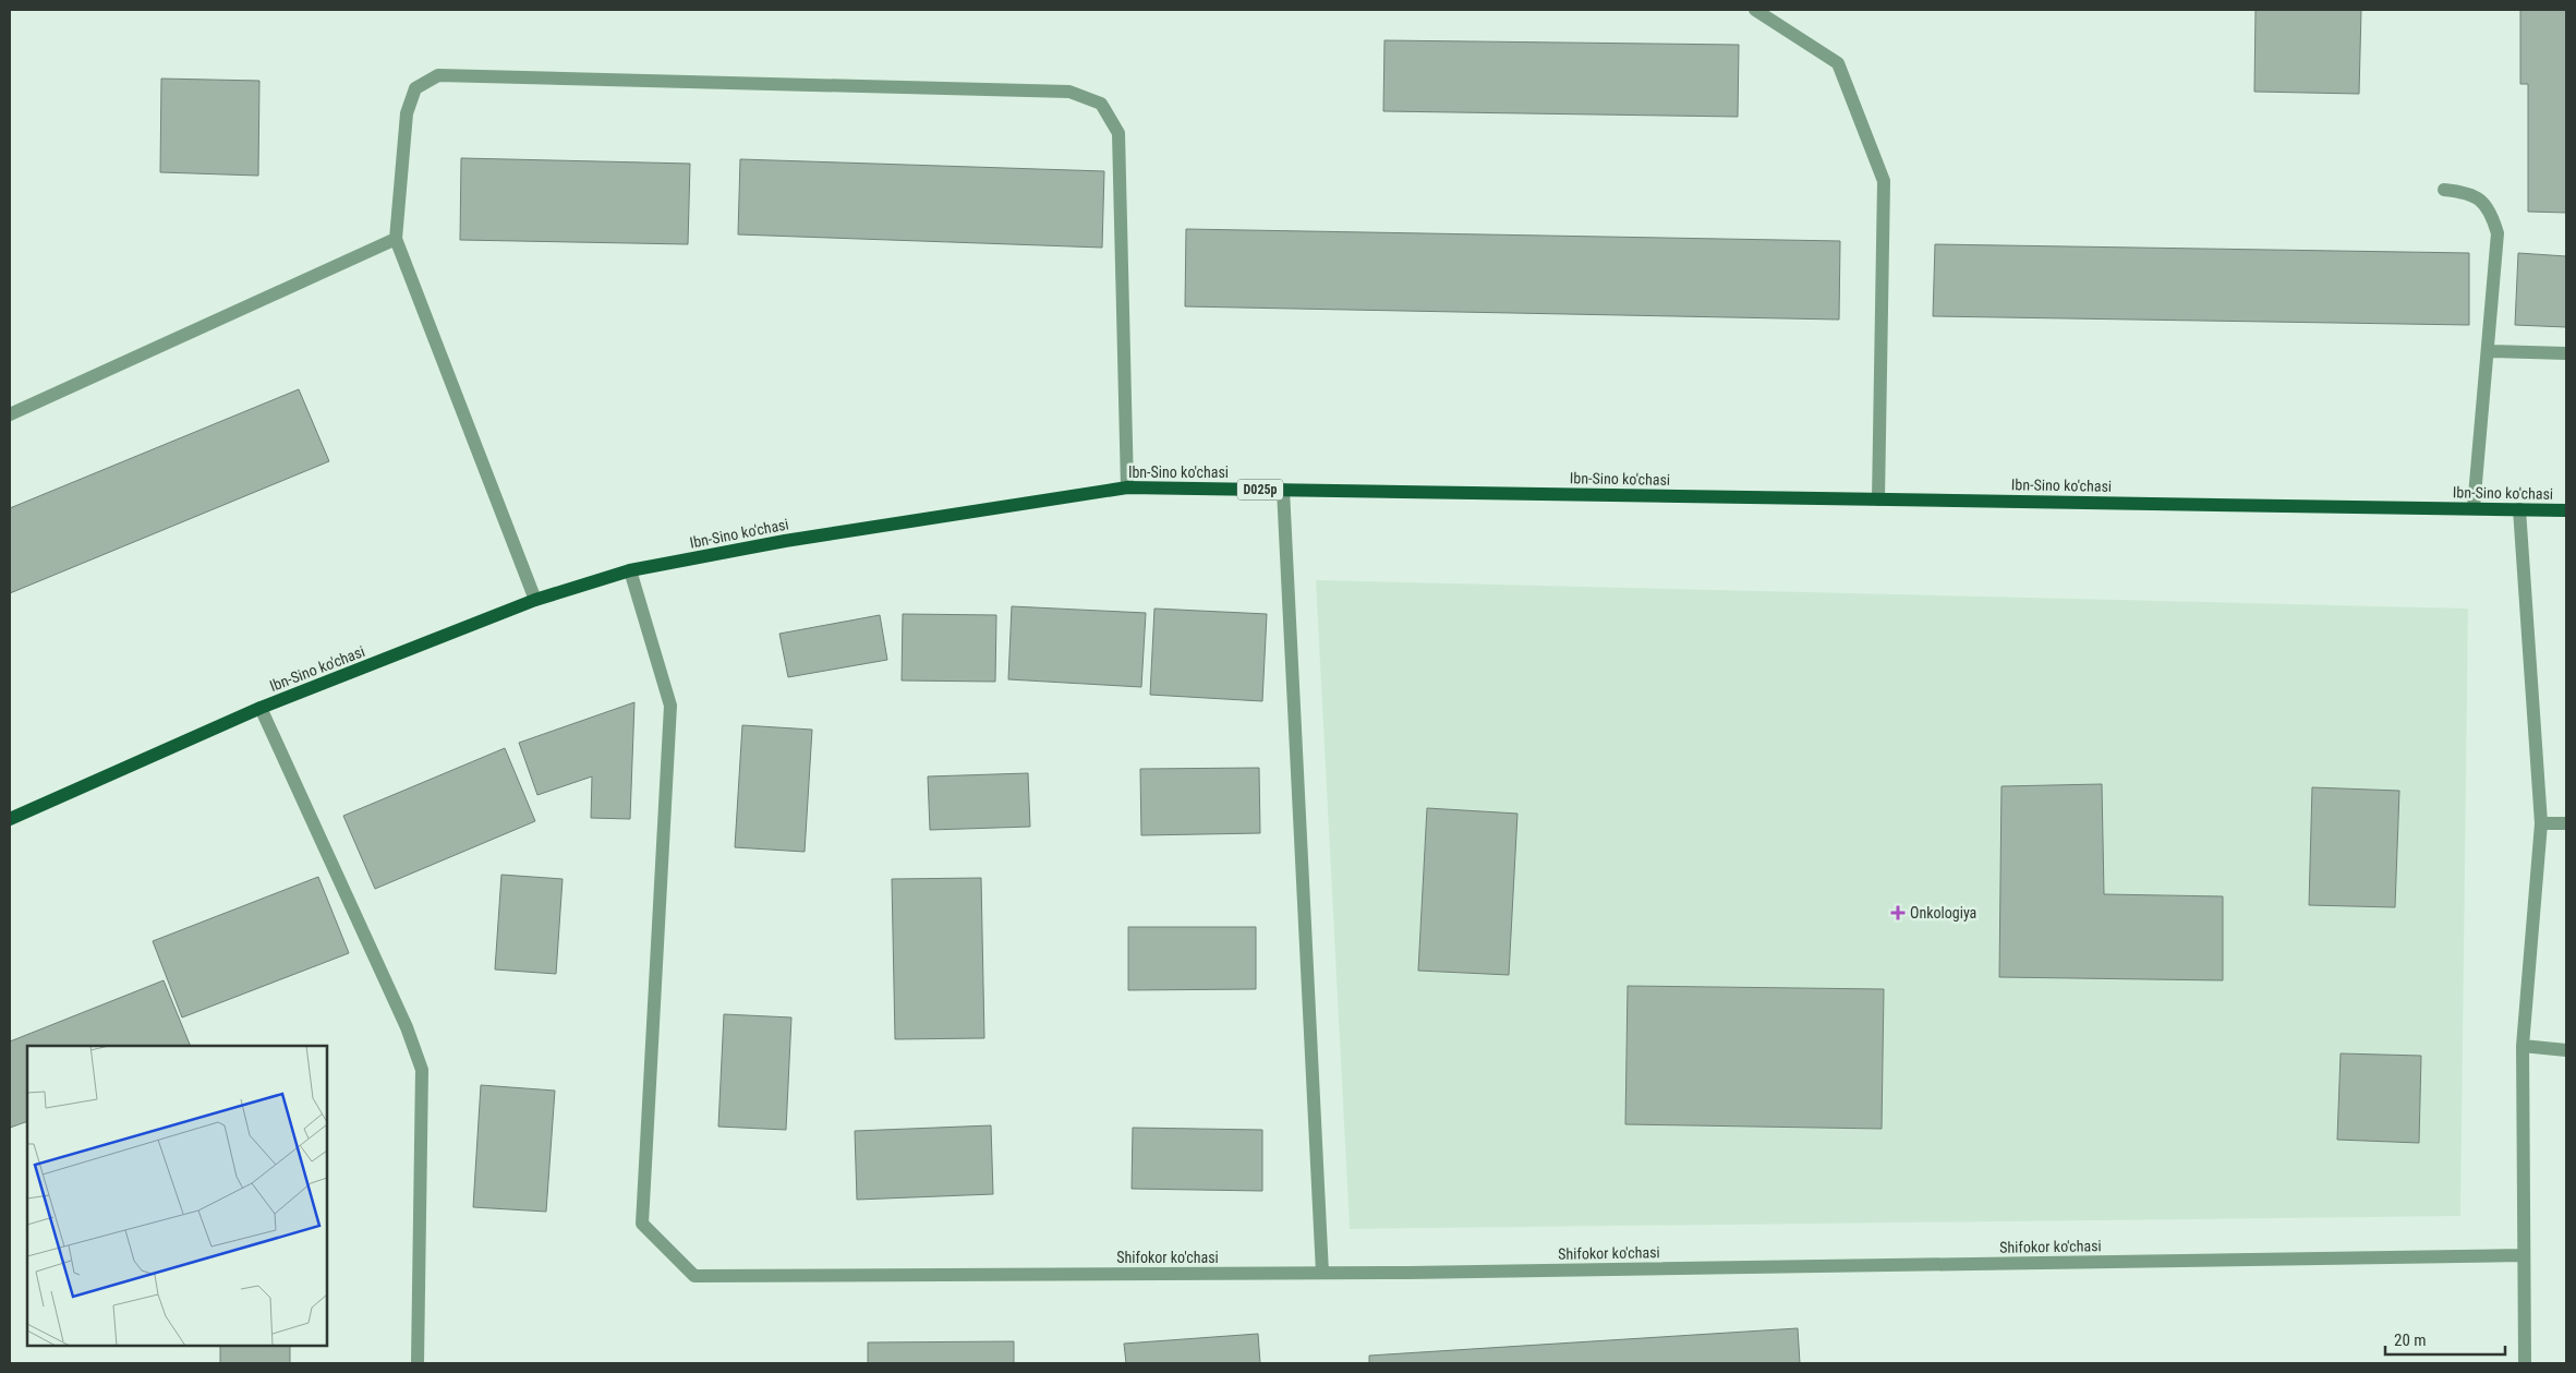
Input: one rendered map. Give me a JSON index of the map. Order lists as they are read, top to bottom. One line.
{"streets":{"main road":["Ibn-Sino ko'chasi","D025p"],"street":["Shifokor ko'chasi"]},"crossings":[["Ibn-Sino ko'chasi","Shifokor ko'chasi"]],"places":{"health":["Onkologiya"]},"scale_bar":"20 m"}
